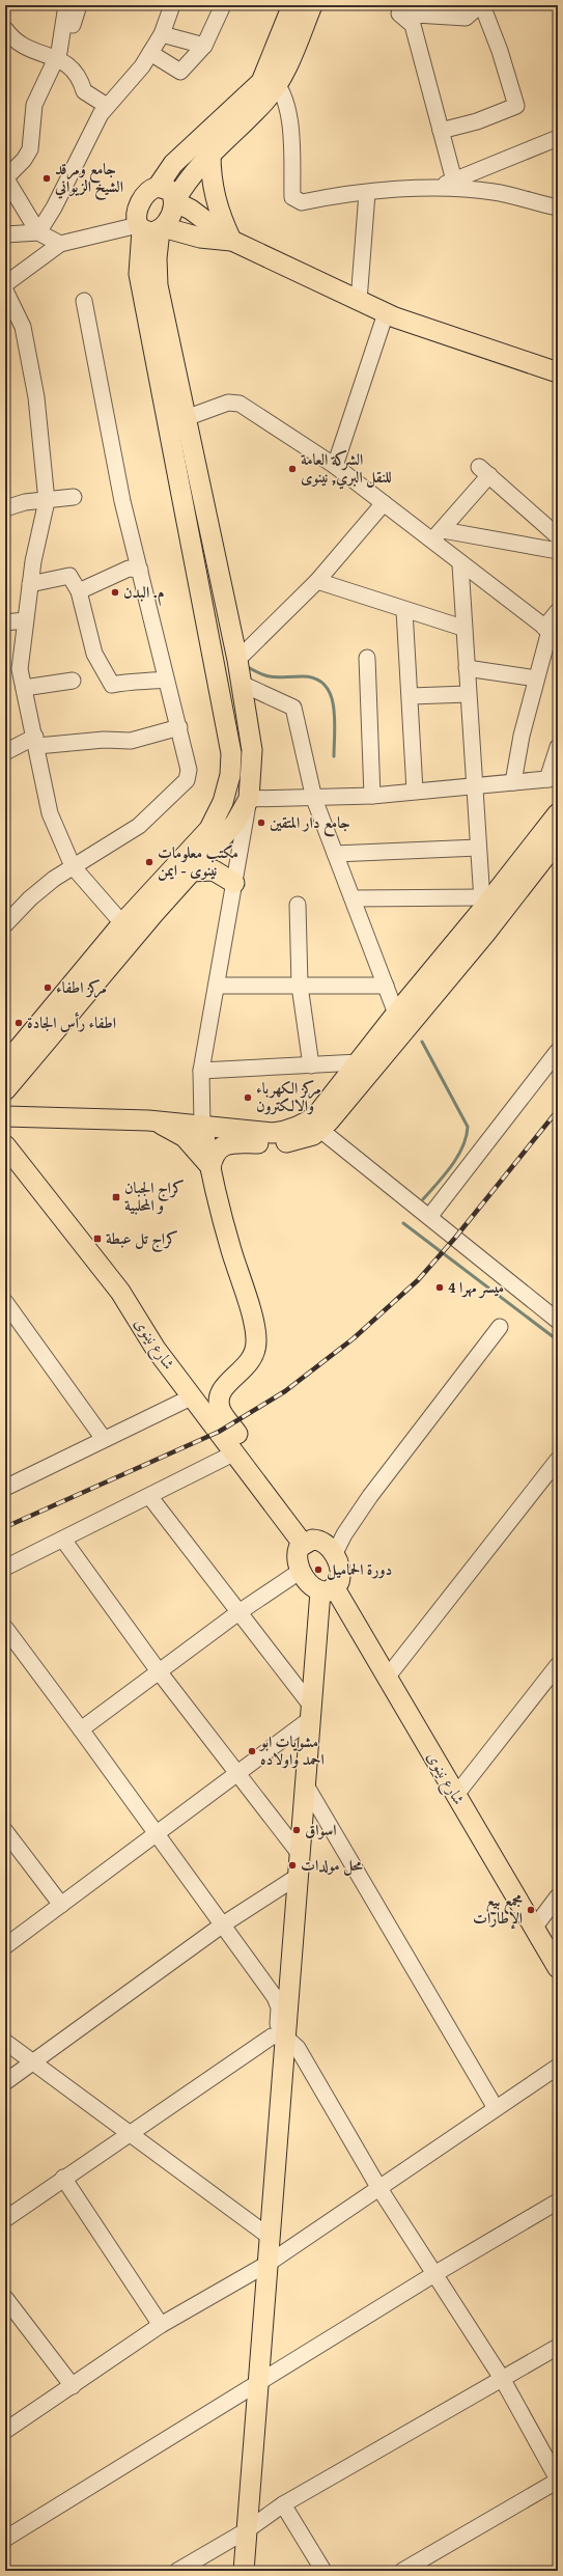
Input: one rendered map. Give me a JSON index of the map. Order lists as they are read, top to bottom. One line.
{"streets":{"main road":["شارع نينوى"]},"places":{"other":["جامع ومرقد الشيخ الزيواني","الشركة العامة للنقل البري, نينوى","م. البدن","جامع دار المتقين","مكتب معلومات نينوى - ايمن","مركز اطفاء","اطفاء رأس الجادة","مركز الكهرباء والالكترون","ميسر مهرا 4","دورة الحماميل","مشويات ابو احمد واولاده","اسواق","محل مولدات","مجمع بيع الإطارات"],"transit":["كراج الجبان و المحلبية","كراج تل عبطة"]}}
